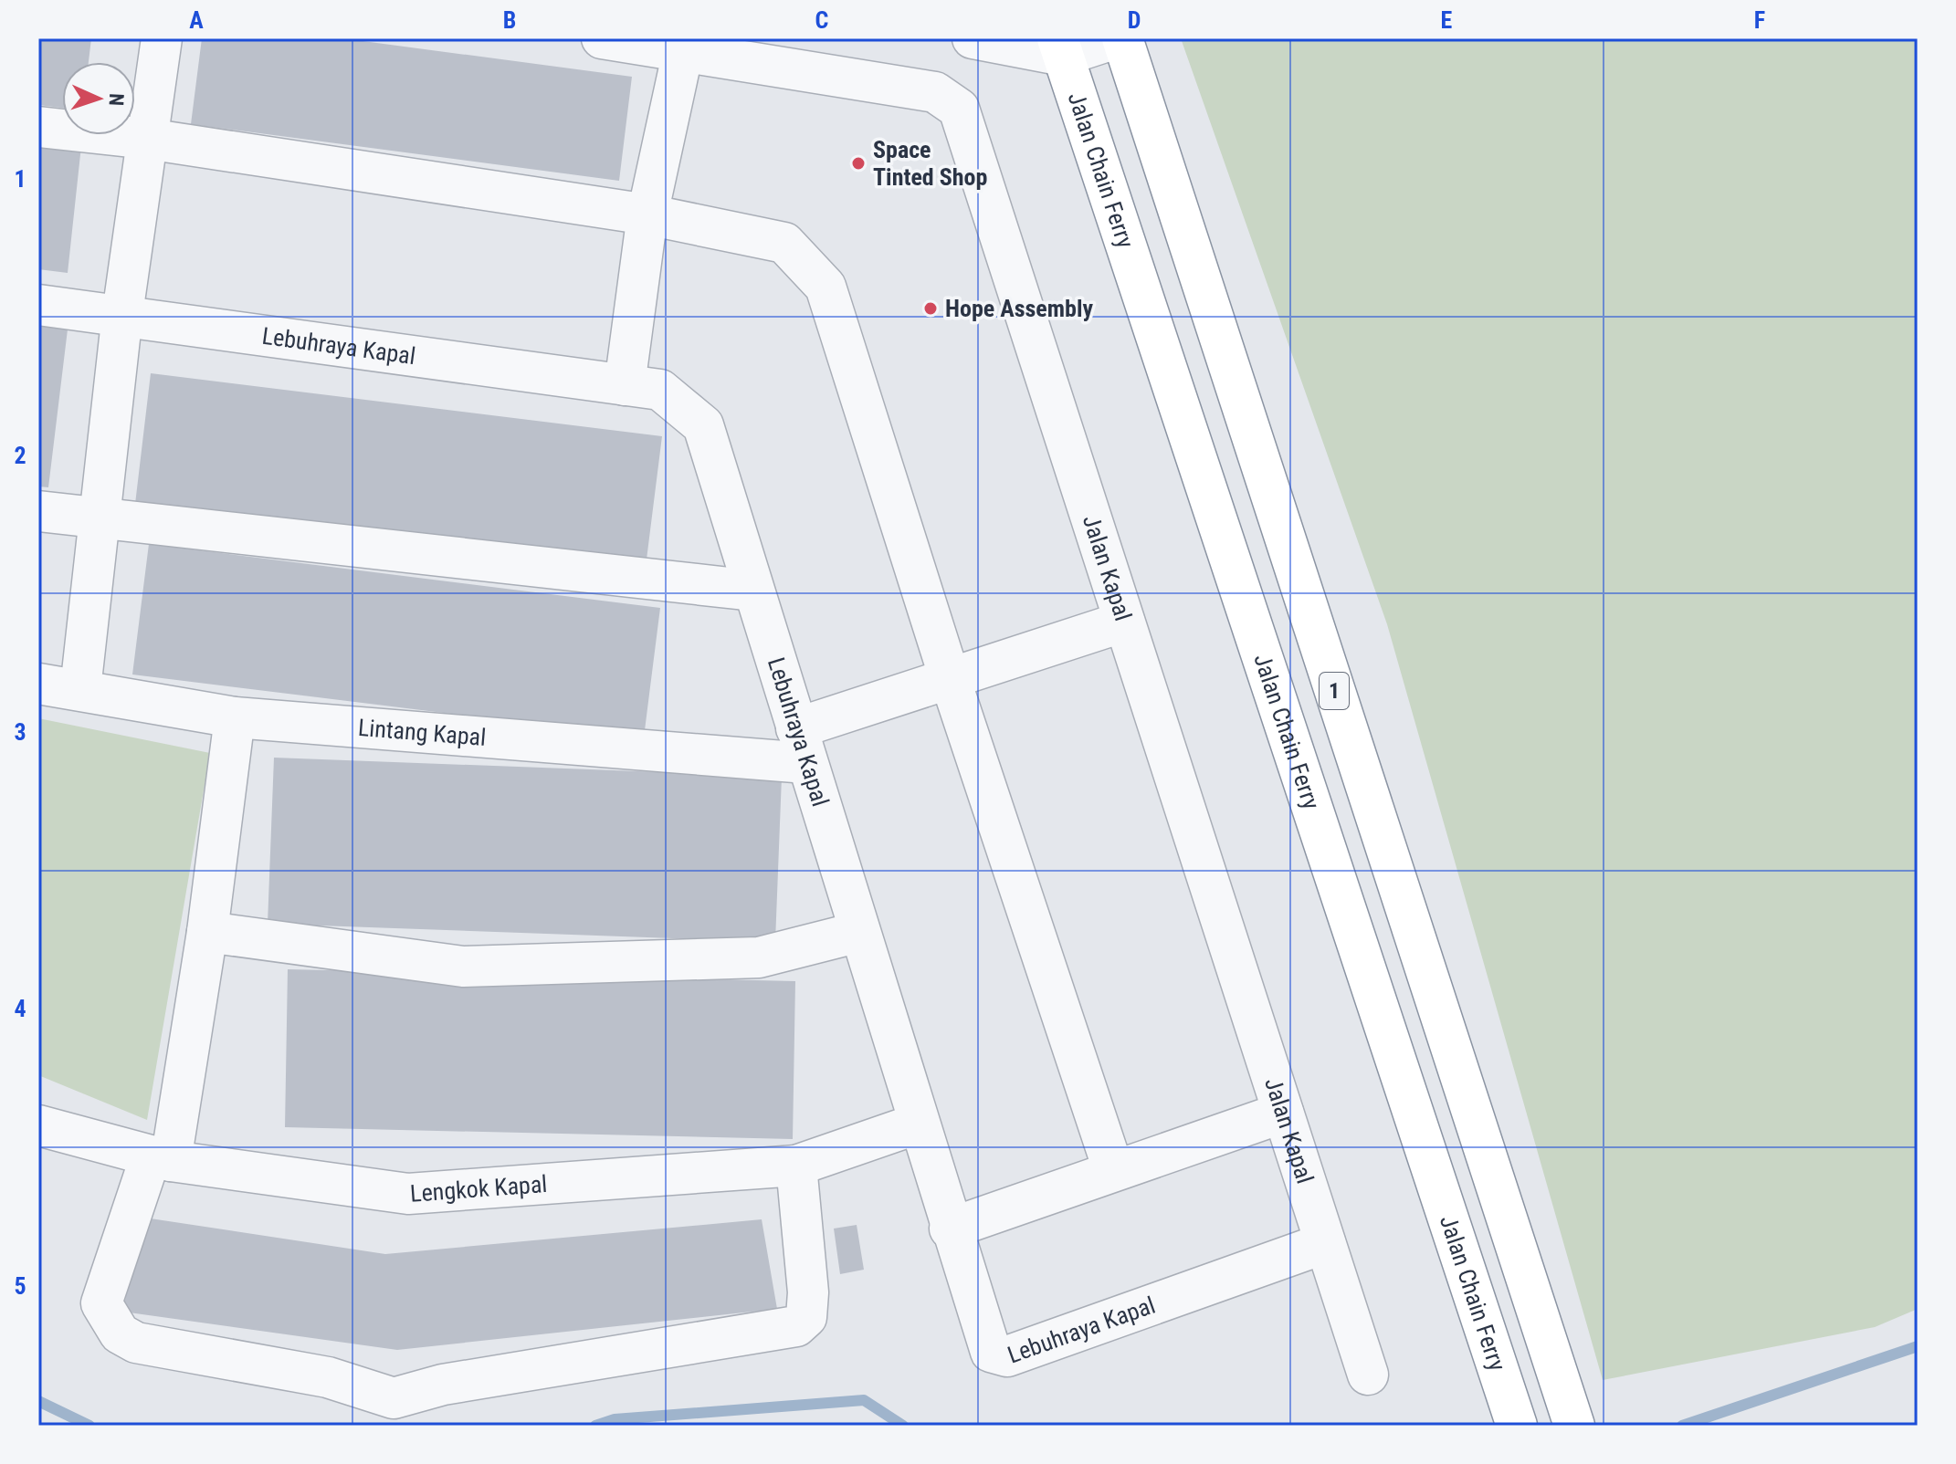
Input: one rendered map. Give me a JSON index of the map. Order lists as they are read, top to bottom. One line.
{"streets":{"highway":["Jalan Chain Ferry","1"],"street":["Lebuhraya Kapal","Jalan Kapal","Lintang Kapal","Lengkok Kapal"]},"crossings":[["Lebuhraya Kapal","Jalan Kapal"],["Lebuhraya Kapal","Lintang Kapal"],["Lebuhraya Kapal","Lengkok Kapal"]],"places":["Space Tinted Shop","Hope Assembly"],"north":"right","grid":{"columns":["A","B","C","D","E","F"],"rows":["1","2","3","4","5"]}}
